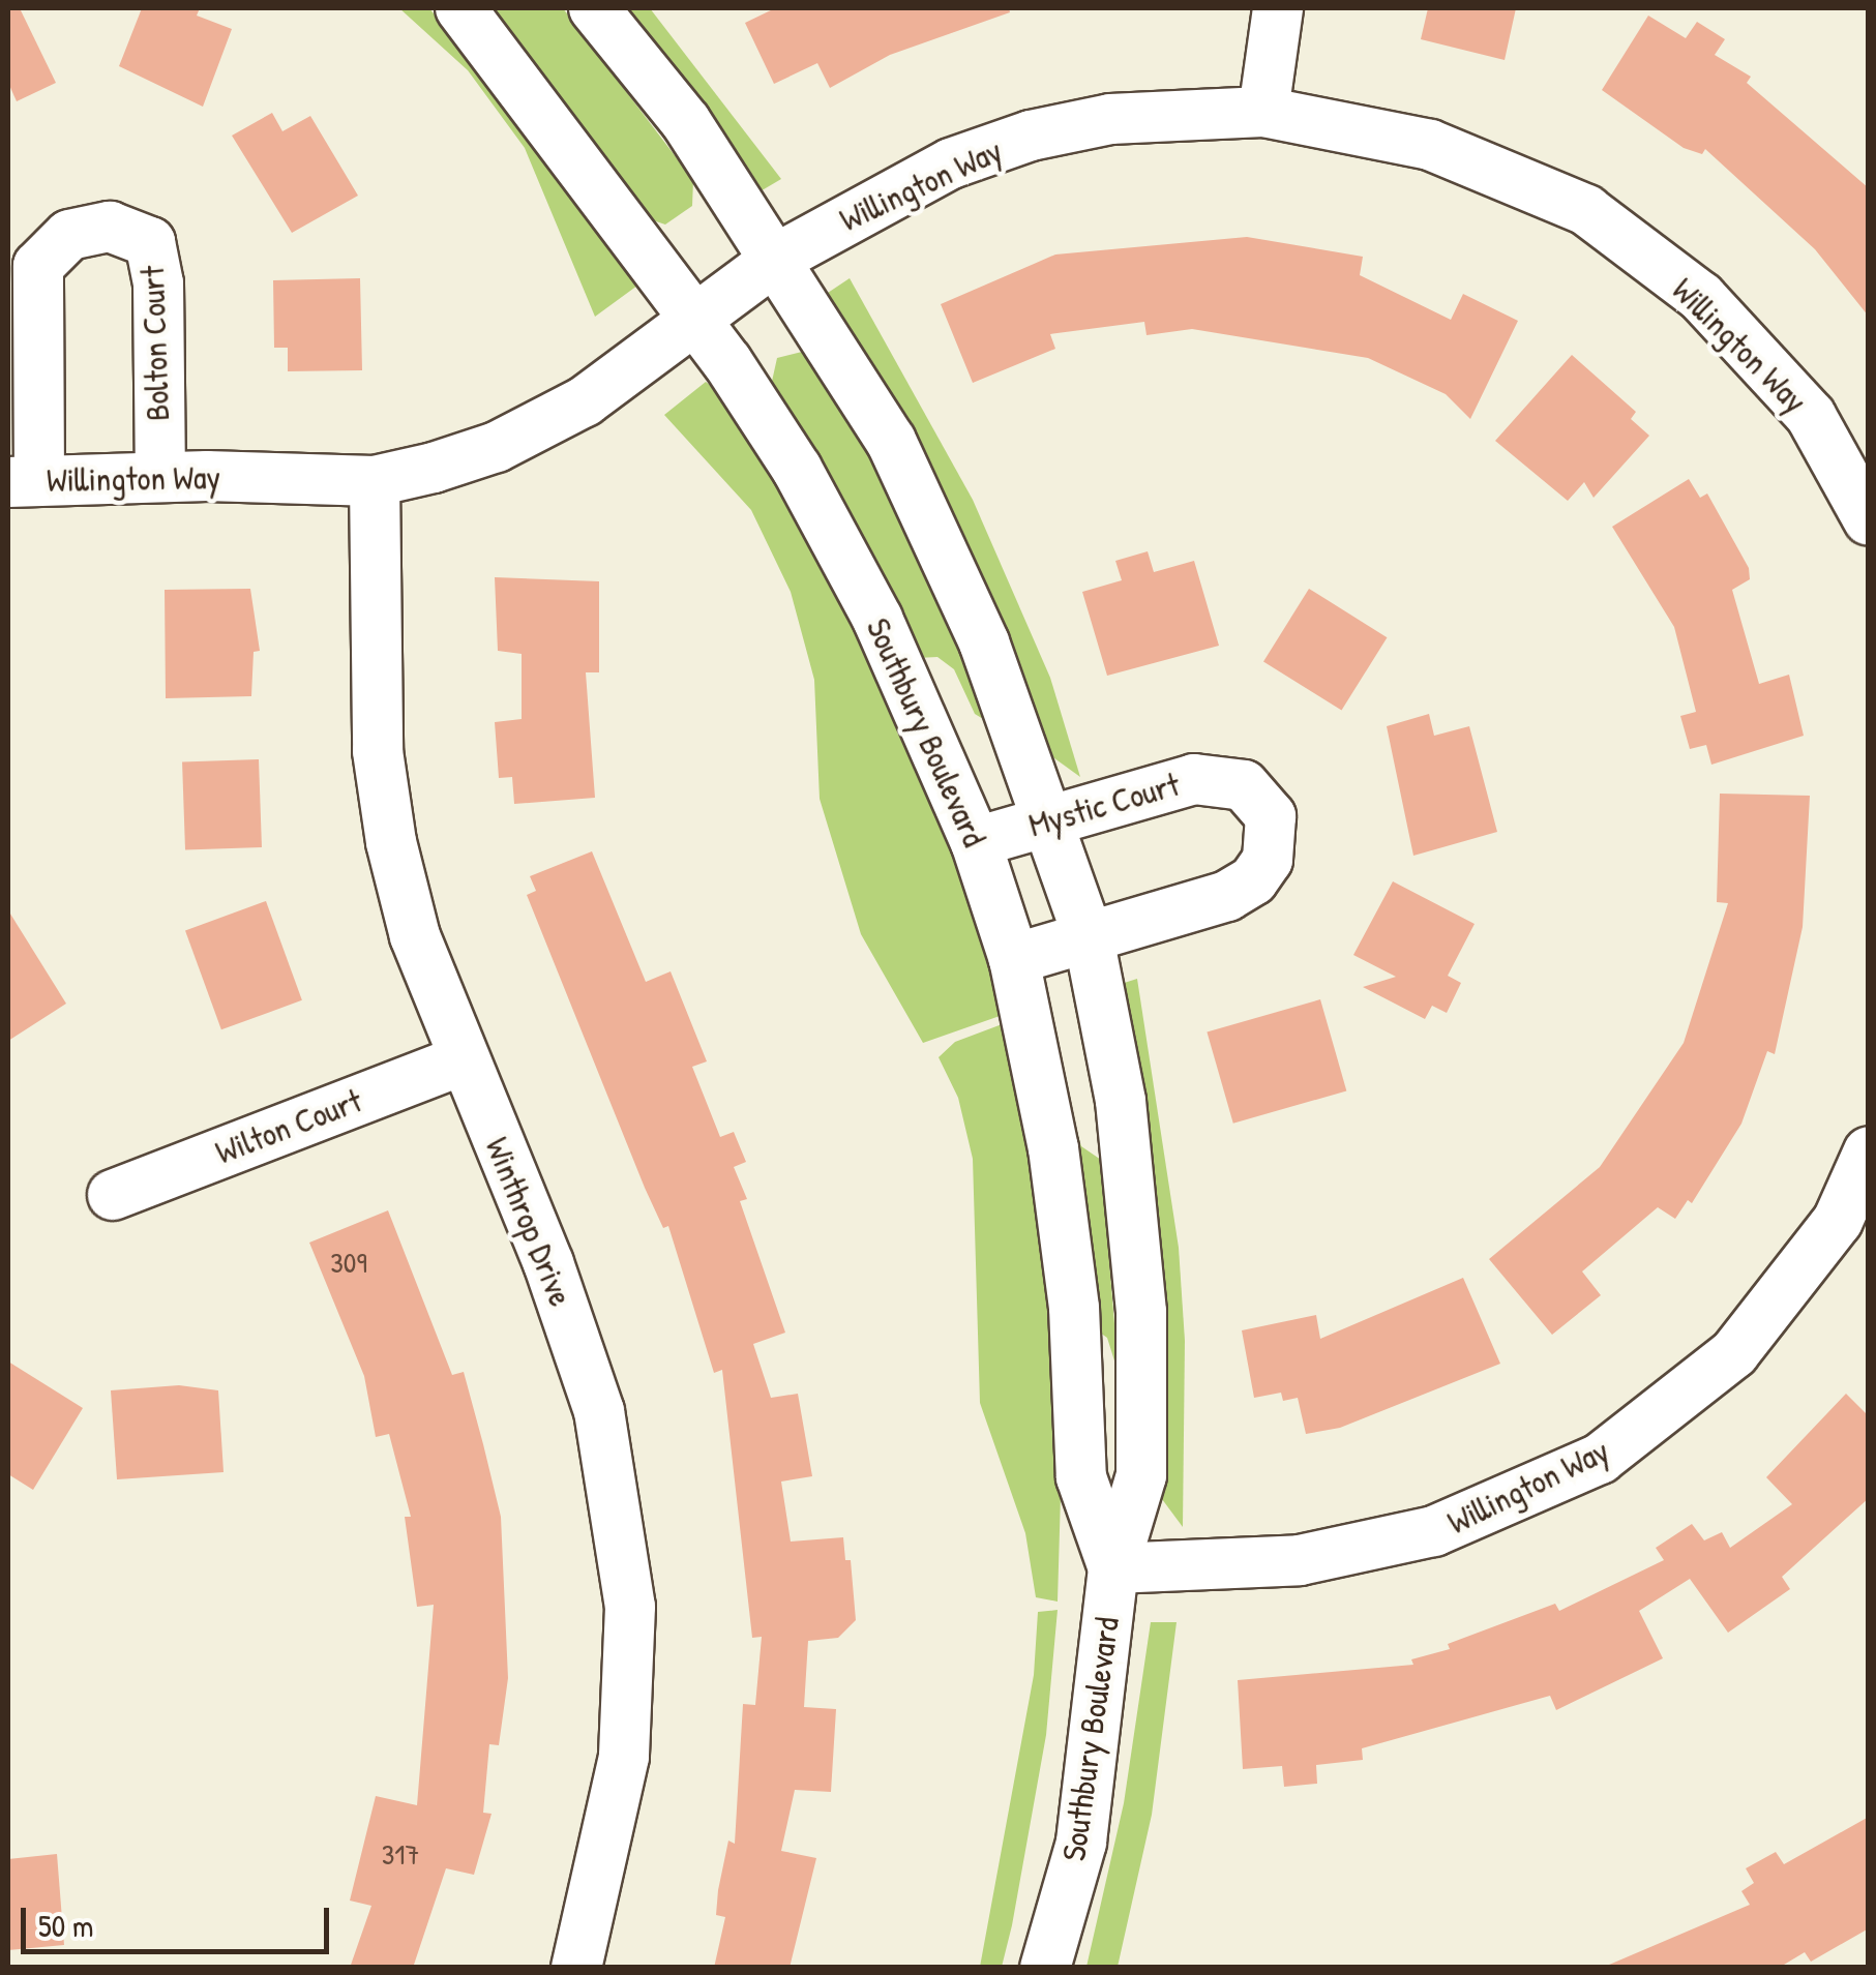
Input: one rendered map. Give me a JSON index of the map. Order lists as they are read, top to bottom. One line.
{"streets":{"street":["Willington Way","Bolton Court","Southbury Boulevard","Mystic Court","Wilton Court","Winthrop Drive"]},"crossings":[["Willington Way","Bolton Court"],["Willington Way","Southbury Boulevard"],["Willington Way","Winthrop Drive"],["Southbury Boulevard","Mystic Court"],["Wilton Court","Winthrop Drive"]],"house_numbers":["309","317"],"scale_bar":"50 m"}
